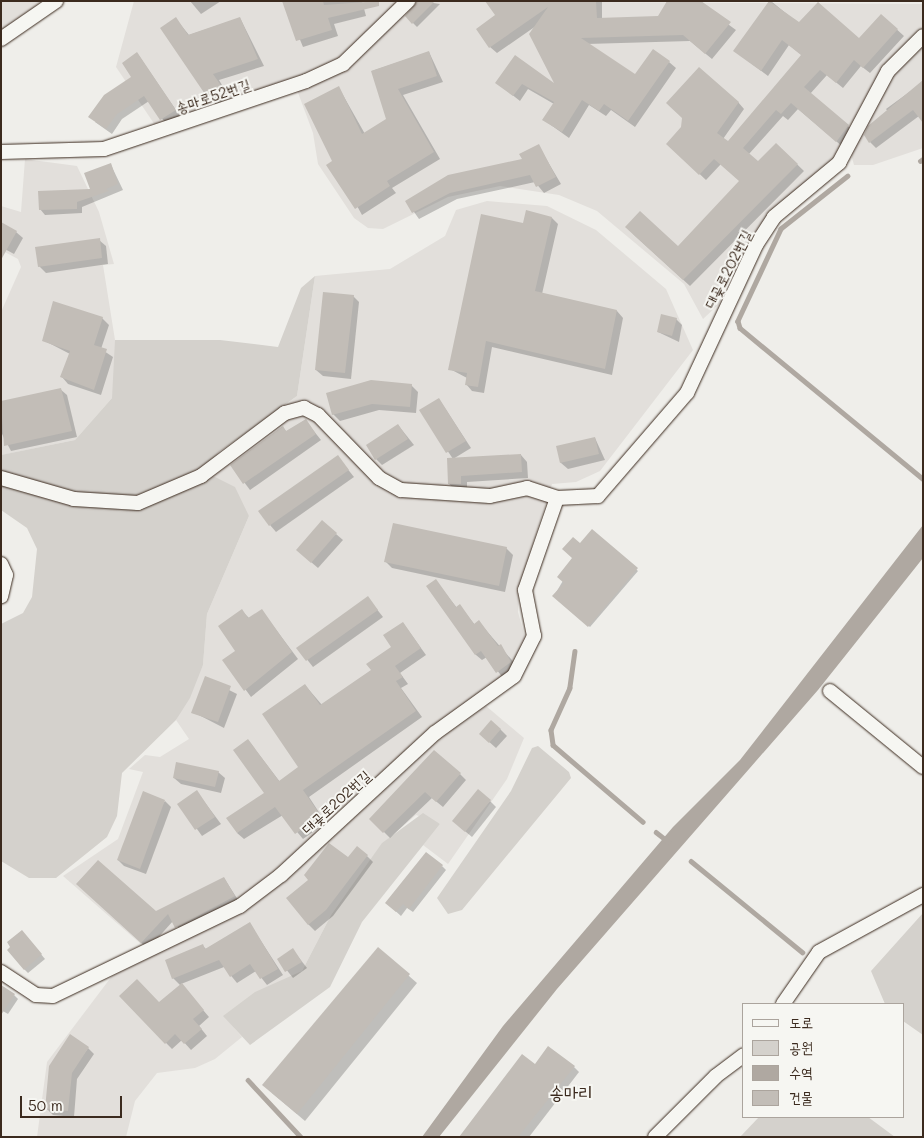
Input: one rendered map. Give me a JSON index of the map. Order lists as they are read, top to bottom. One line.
{"streets":{"street":["송마로52번길","대곶로202번길"]},"districts":["송마리"],"legend":["도로","공원","수역","건물"],"scale_bar":"50 m"}
